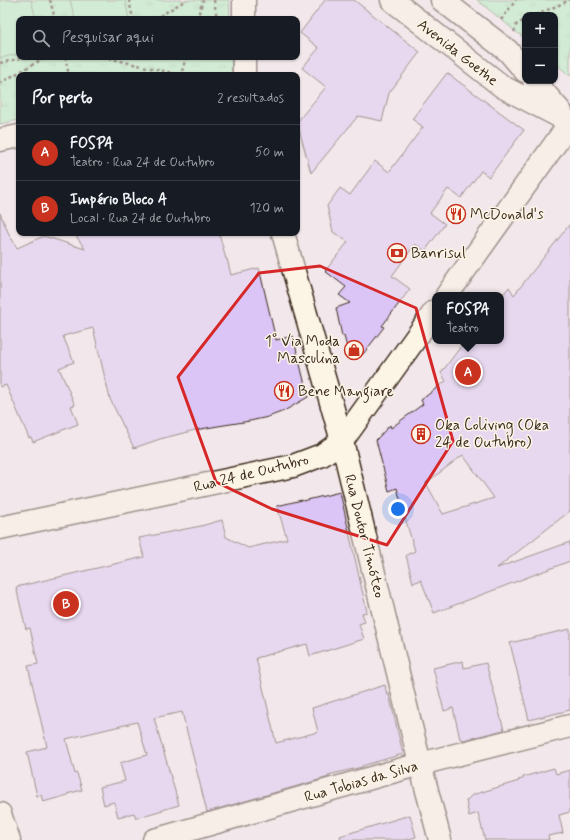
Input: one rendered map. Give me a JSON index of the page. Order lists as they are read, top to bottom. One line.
{"streets":{"main road":["Avenida Goethe","Rua 24 de Outubro","Rua Doutor Timóteo","Rua Tobias da Silva"]},"crossings":[["Rua 24 de Outubro","Rua Doutor Timóteo"],["Rua Doutor Timóteo","Rua Tobias da Silva"]],"places":{"restaurant":["McDonald's","Bene Mangiare"],"bank":["Banrisul"],"shop":["1° Via Moda Masculina"],"building":["Oka Coliving (Oka 24 de Outubro)"]},"page":{"map_buttons":["+","−"],"search":"Pesquisar aqui","heading":["Por perto","2 resultados"],"list":[{"mark":"A","name":"FOSPA","note":"Teatro · Rua 24 de Outubro","value":"50 m"},{"mark":"B","name":"Império Bloco A","note":"Local · Rua 24 de Outubro","value":"120 m"}],"popup":["FOSPA","Teatro"],"pins":["A","B"]}}
